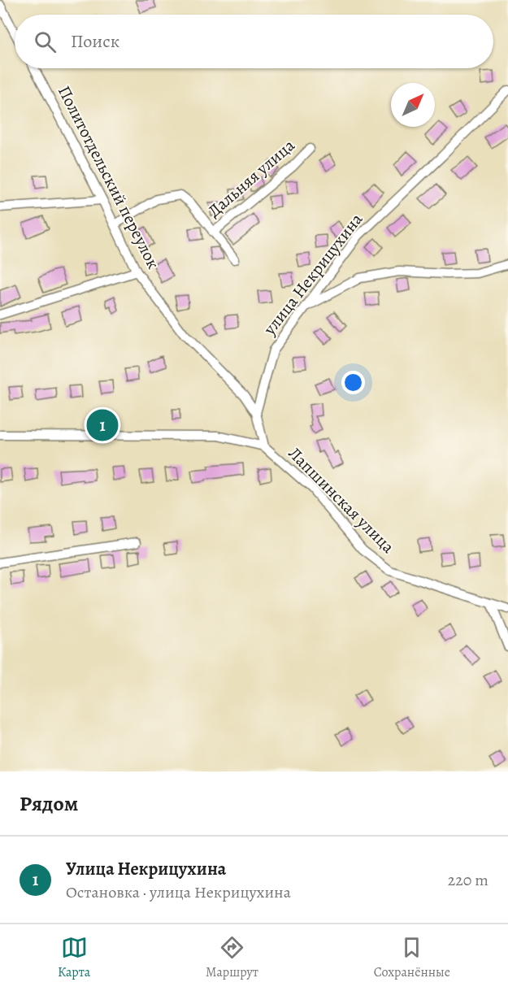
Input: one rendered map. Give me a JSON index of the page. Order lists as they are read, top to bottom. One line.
{"streets":{"street":["Политотдельский переулок","Дальняя улица","улица Некрицухина","Лапшинская улица"]},"crossings":[["Политотдельский переулок","улица Некрицухина"],["Политотдельский переулок","Лапшинская улица"]],"north":"top right","page":{"search":"Поиск","pins":"1","heading":"Рядом","list":[{"mark":"1","name":"Улица Некрицухина","note":"Остановка · улица Некрицухина","value":"220 m"}],"nav":["Карта","Маршрут","Сохранённые"]}}
